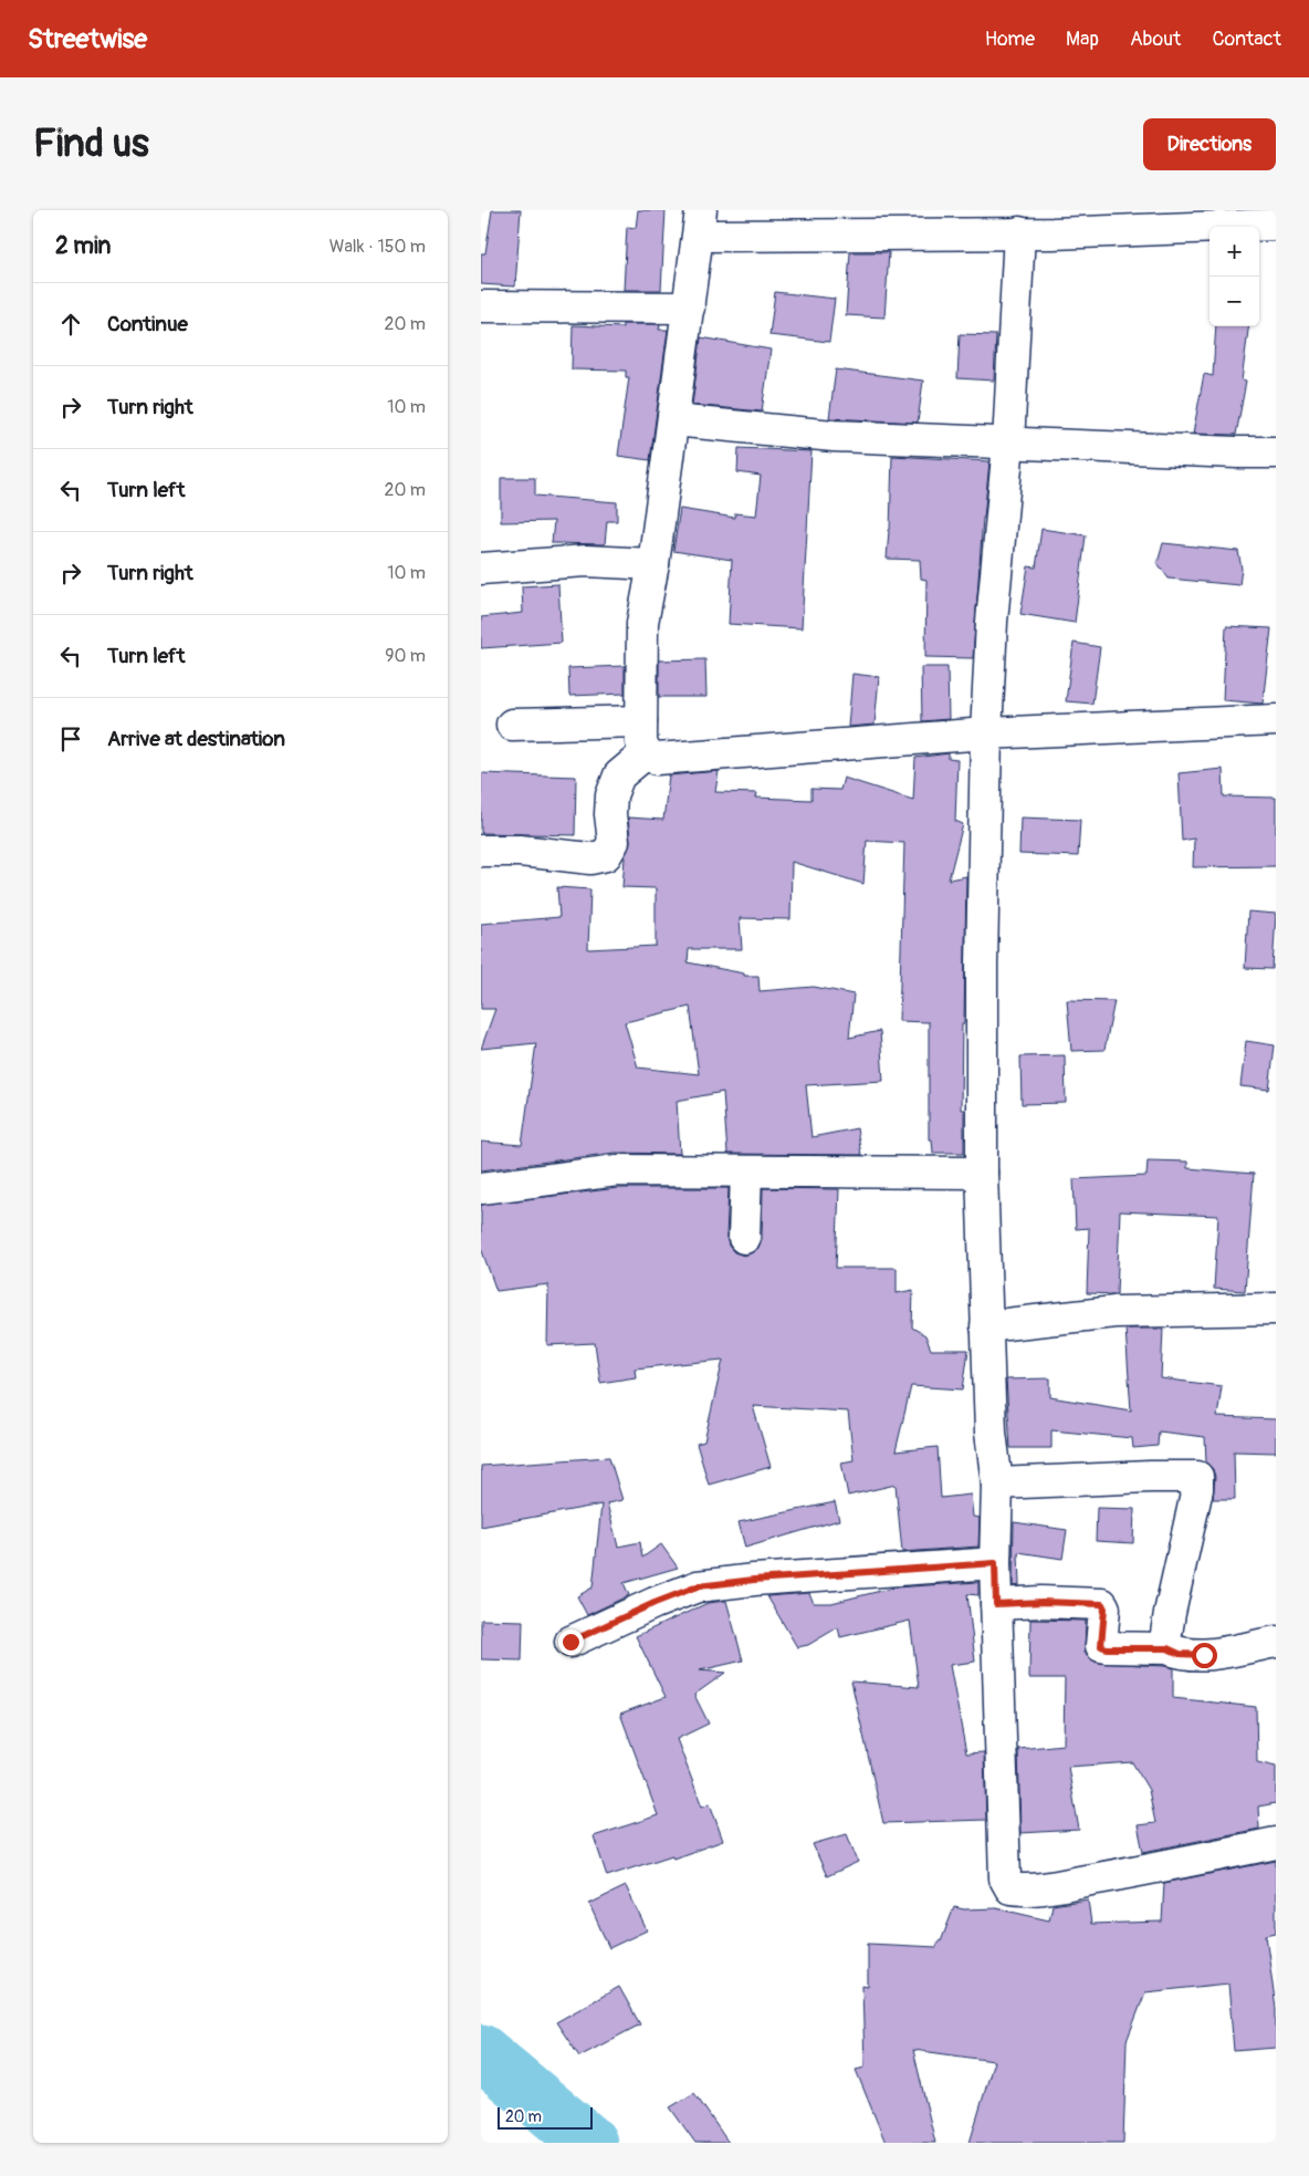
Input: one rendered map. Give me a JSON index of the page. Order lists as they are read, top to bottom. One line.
{"scale_bar":"20 m","page":{"header":"Streetwise","nav":["Home","Map","About","Contact"],"buttons":"Directions","title":"Find us","heading":["2 min","Walk · 150 m"],"map_buttons":["+","−"],"list":[["Continue","20 m"],["Turn right","10 m"],["Turn left","20 m"],["Turn right","10 m"],["Turn left","90 m"],"Arrive at destination"],"scale":"20 m"}}
